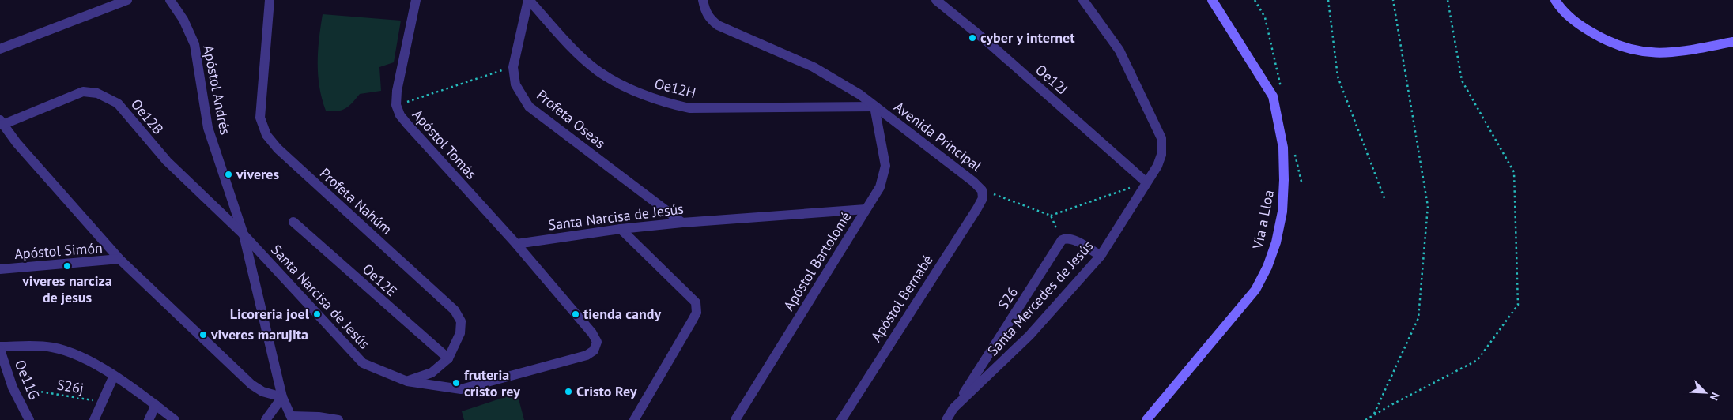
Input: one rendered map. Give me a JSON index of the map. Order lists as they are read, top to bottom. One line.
{"streets":{"street":["Oe12J","Oe12H","Apóstol Andrés","Oe12B","Profeta Oseas","Avenida Principal","Apóstol Tomás","Profeta Nahúm","Santa Narcisa de Jesús","Via a Lloa","Apóstol Simón","Apóstol Bartolomé","Oe12E","Apóstol Bernabé","S26","Santa Mercedes de Jesús","Oe11G"],"path":["S26j"]},"crossings":[["Oe12J","Santa Mercedes de Jesús"],["Oe12H","Profeta Oseas"],["Oe12H","Avenida Principal"],["Oe12H","Apóstol Bartolomé"],["Apóstol Andrés","Oe12B"],["Apóstol Andrés","Santa Narcisa de Jesús"],["Oe12B","Santa Narcisa de Jesús"],["Profeta Oseas","Santa Narcisa de Jesús"],["Avenida Principal","Apóstol Bartolomé"],["Avenida Principal","Apóstol Bernabé"],["Apóstol Tomás","Santa Narcisa de Jesús"],["Profeta Nahúm","Santa Narcisa de Jesús"],["Profeta Nahúm","Oe12E"],["Santa Narcisa de Jesús","Apóstol Bartolomé"],["S26","Santa Mercedes de Jesús"],["Oe11G","S26j"]],"places":["cyber y internet","viveres","viveres narciza de jesus","Licoreria joel","tienda candy","viveres marujita","fruteria cristo rey","Cristo Rey"],"north":"bottom right"}
